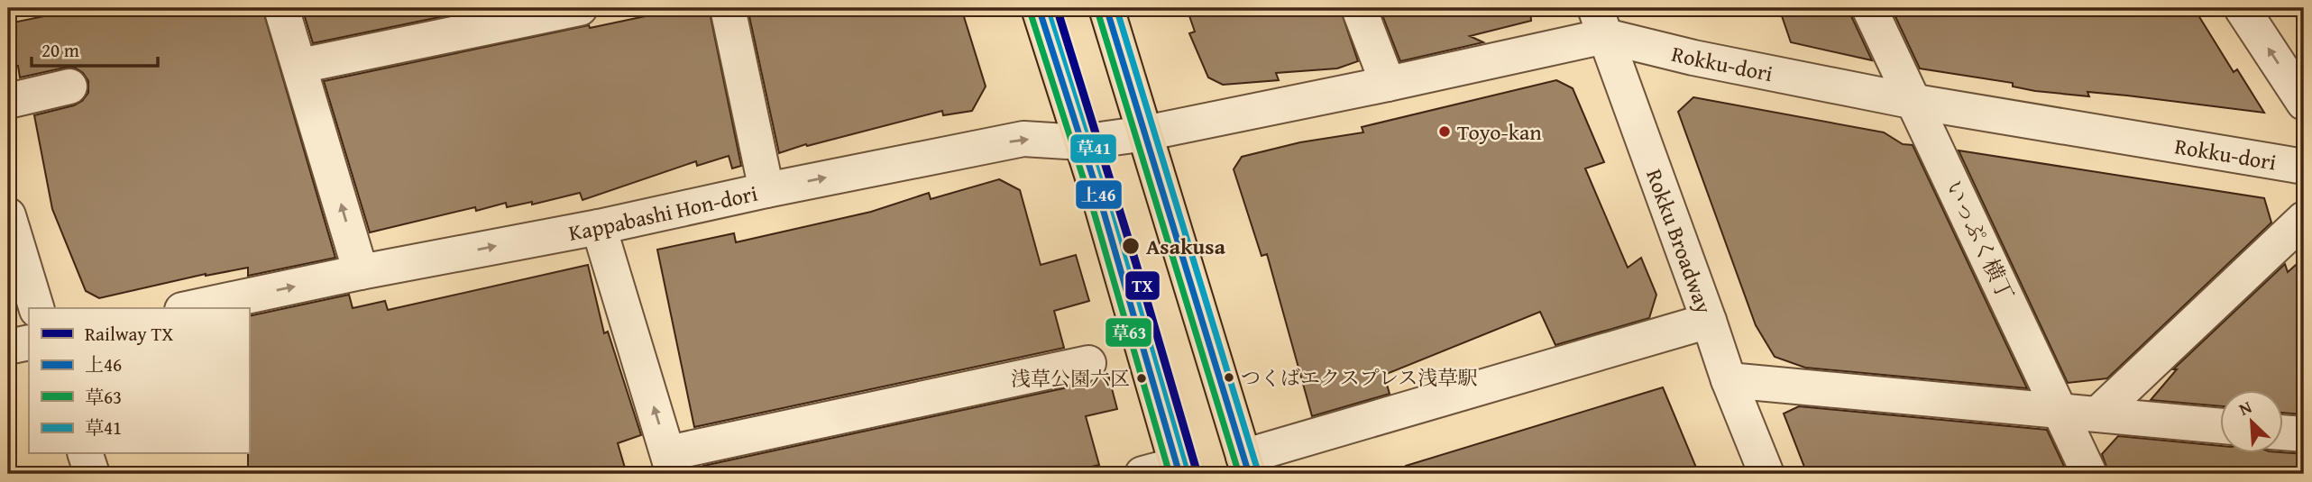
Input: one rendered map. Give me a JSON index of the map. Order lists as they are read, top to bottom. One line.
{"streets":{"street":["Rokku-dori","Kappabashi Hon-dori","いっぷく横丁","Rokku Broadway"]},"crossings":[["Rokku-dori","Kappabashi Hon-dori"],["Rokku-dori","いっぷく横丁"],["Rokku-dori","Rokku Broadway"]],"places":["Toyo-kan","Asakusa","つくばエクスプレス浅草駅","浅草公園六区"],"lines":["rail line TX","transit line 上46","transit line 草41","transit line 草63"],"legend":["Railway TX","上46","草63","草41"],"scale_bar":"20 m","north":"top left"}
